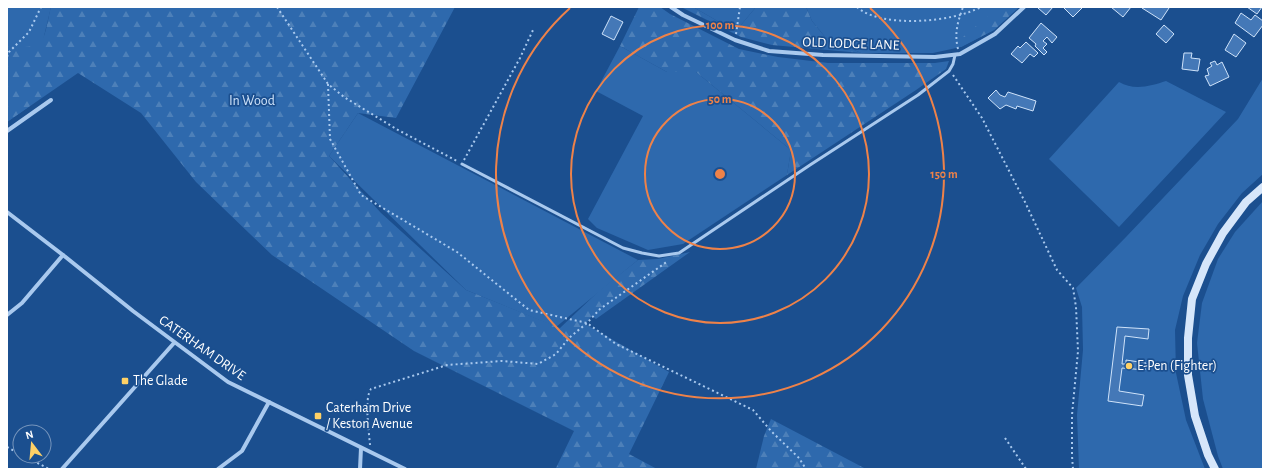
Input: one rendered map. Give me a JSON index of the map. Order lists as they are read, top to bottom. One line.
{"streets":{"street":["OLD LODGE LANE","CATERHAM DRIVE"]},"parks":["In Wood"],"places":{"other":["E-Pen (Fighter)"],"transit":["The Glade","Caterham Drive / Keston Avenue"]},"north":"top","rings":["100 m","50 m","150 m"]}
